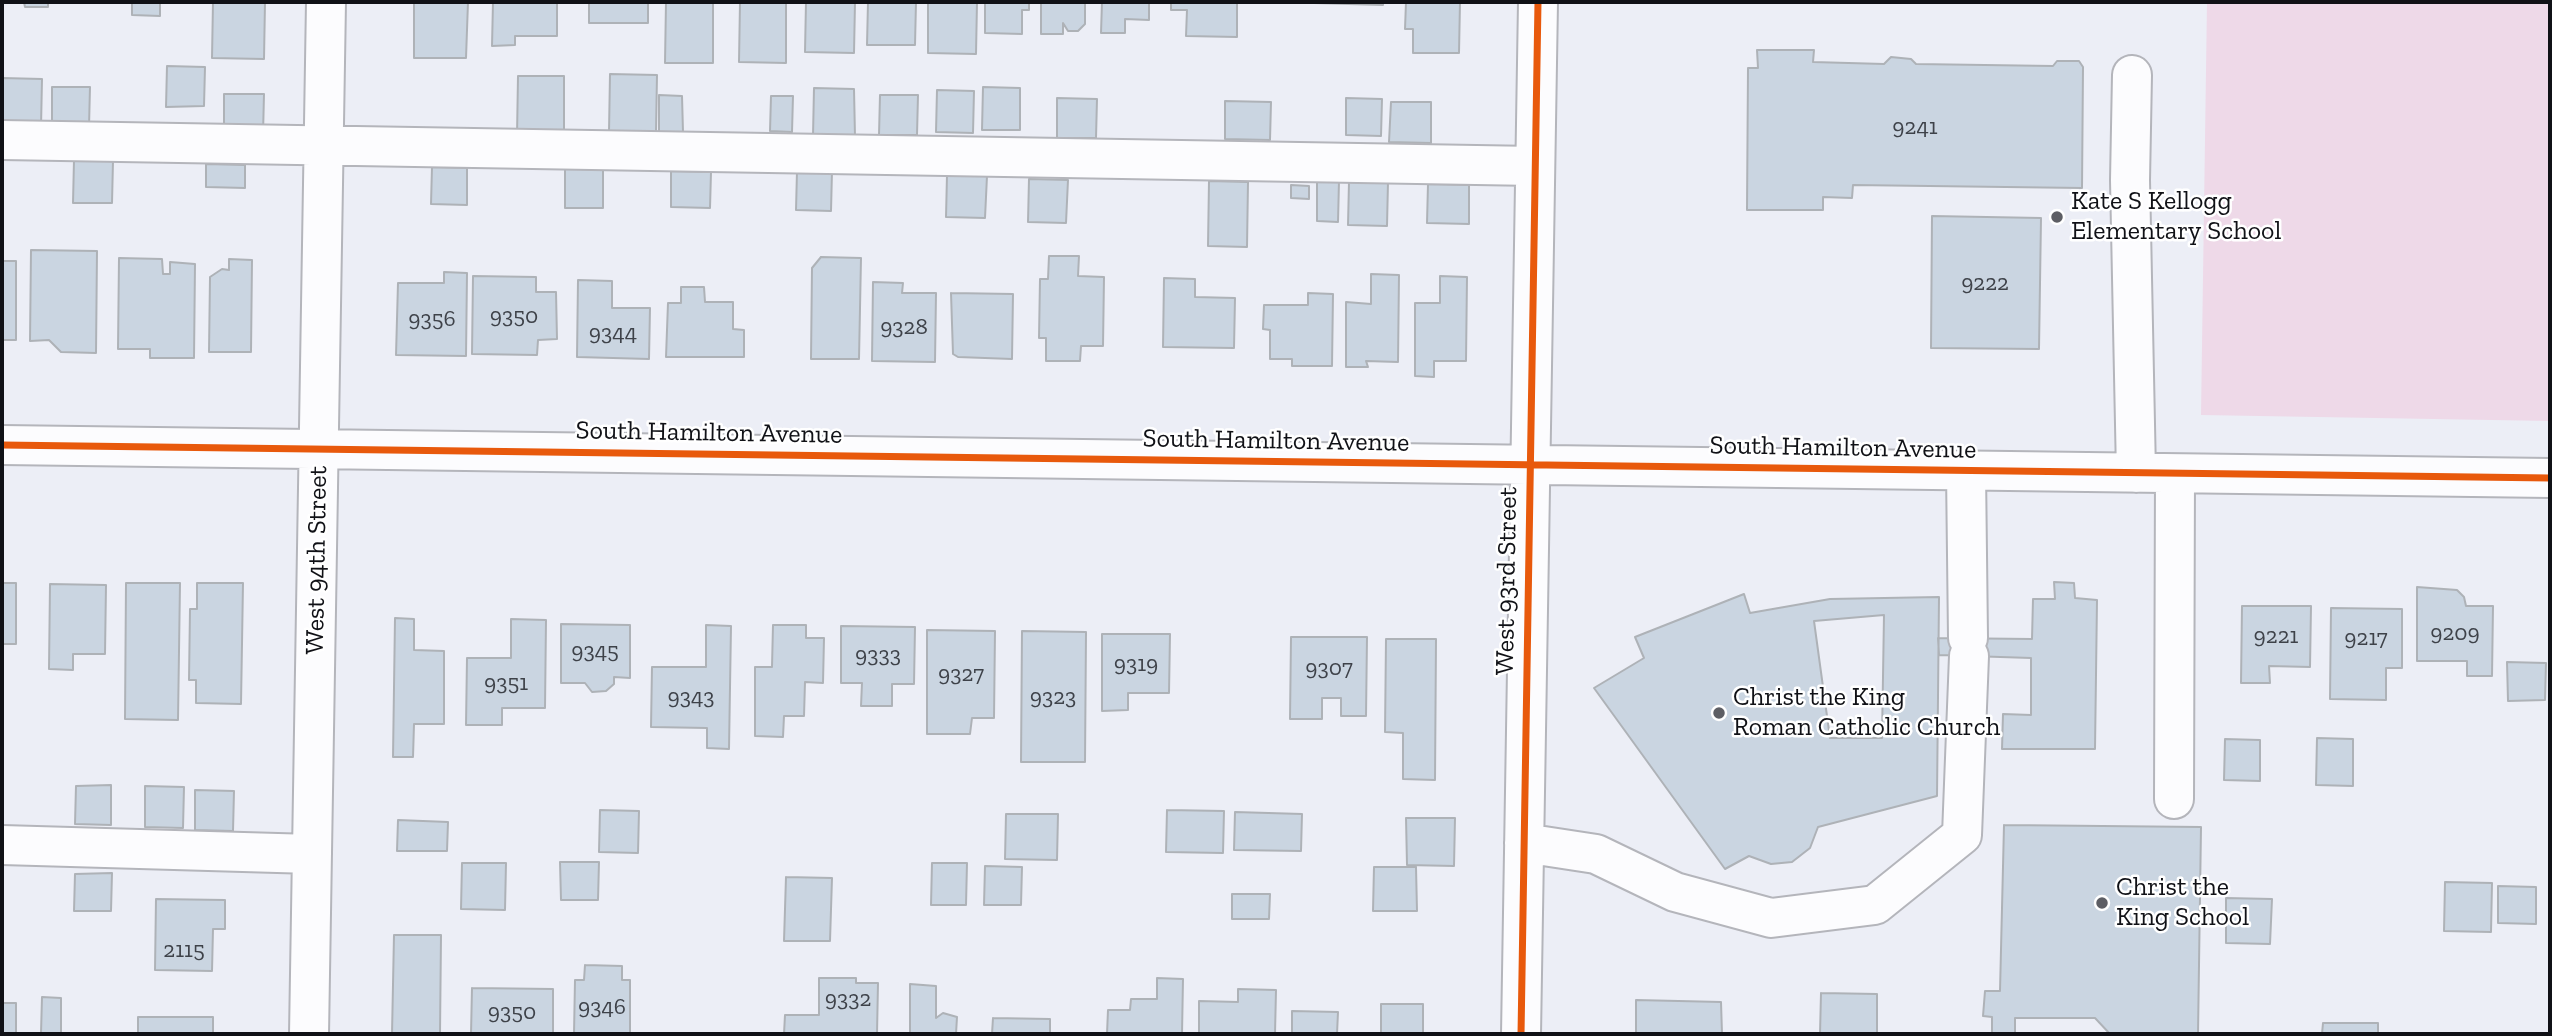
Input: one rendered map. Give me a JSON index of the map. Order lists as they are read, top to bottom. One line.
{"streets":{"street":["South Hamilton Avenue","West 94th Street","West 93rd Street"]},"crossings":[["South Hamilton Avenue","West 94th Street"],["South Hamilton Avenue","West 93rd Street"]],"places":["Kate S Kellogg Elementary School","Christ the King Roman Catholic Church","Christ the King School"],"house_numbers":["9241","9222","9350","9356","9328","9344","9209","9221","9217","9345","9333","9319","9307","9327","9351","9343","9323","2115","9332","9346","9350"]}
